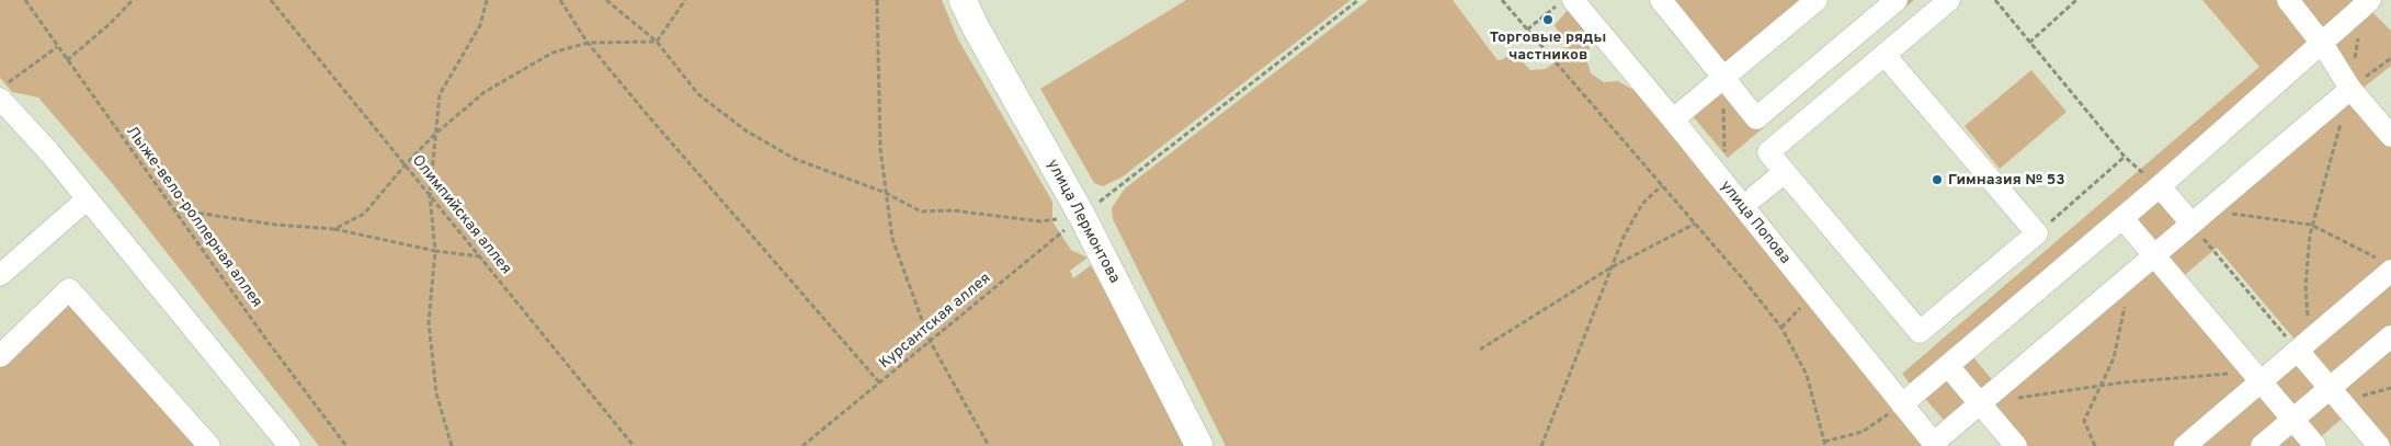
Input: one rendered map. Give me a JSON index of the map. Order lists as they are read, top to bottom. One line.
{"streets":{"main road":["улица Лермонтова"],"street":["улица Попова"],"path":["Олимпийская аллея","Лыже-вело-роллерная аллея","Курсантская аллея"]},"crossings":[["улица Лермонтова","Курсантская аллея"]],"places":["Торговые ряды частников","Гимназия № 53"]}
